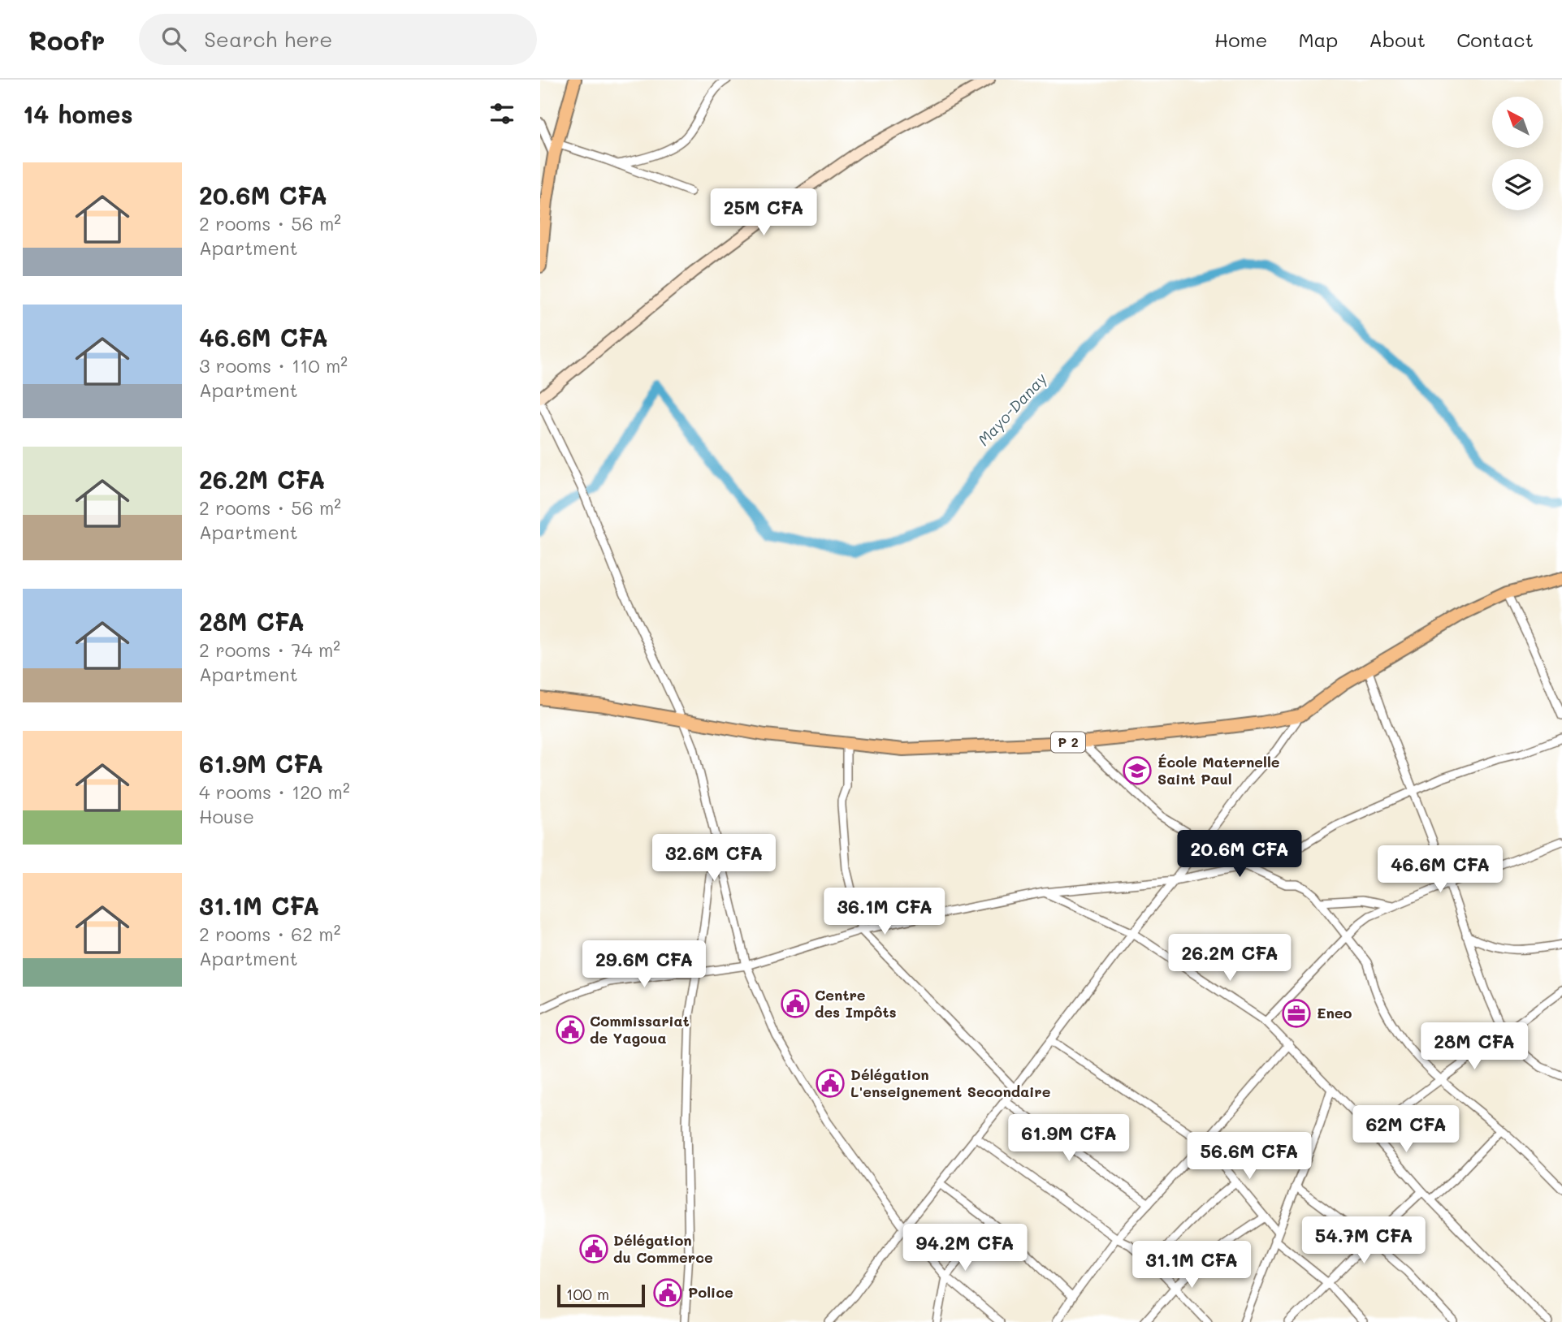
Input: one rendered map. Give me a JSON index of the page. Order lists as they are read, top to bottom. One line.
{"streets":{"main road":["P 2"]},"water":["Mayo-Danay"],"places":{"school or university":["École Maternelle Saint Paul"],"public building":["Centre des Impôts","Commissariat de Yagoua","Délégation L'enseignement Secondaire","Délégation du Commerce","Police"],"office":["Eneo"]},"scale_bar":"100 m","north":"top left","page":{"header":"Roofr","search":"Search here","nav":["Home","Map","About","Contact"],"heading":"14 homes","list":[{"name":"20.6M CFA","note":"2 rooms · 56 m² · Apartment"},{"name":"46.6M CFA","note":"3 rooms · 110 m² · Apartment"},{"name":"26.2M CFA","note":"2 rooms · 56 m² · Apartment"},{"name":"28M CFA","note":"2 rooms · 74 m² · Apartment"},{"name":"61.9M CFA","note":"4 rooms · 120 m² · House"},{"name":"31.1M CFA","note":"2 rooms · 62 m² · Apartment"}],"price":["25M CFA","20.6M CFA","32.6M CFA","46.6M CFA","36.1M CFA","26.2M CFA","29.6M CFA","28M CFA","62M CFA","61.9M CFA","56.6M CFA","54.7M CFA","94.2M CFA","31.1M CFA"],"scale":"100 m"}}
